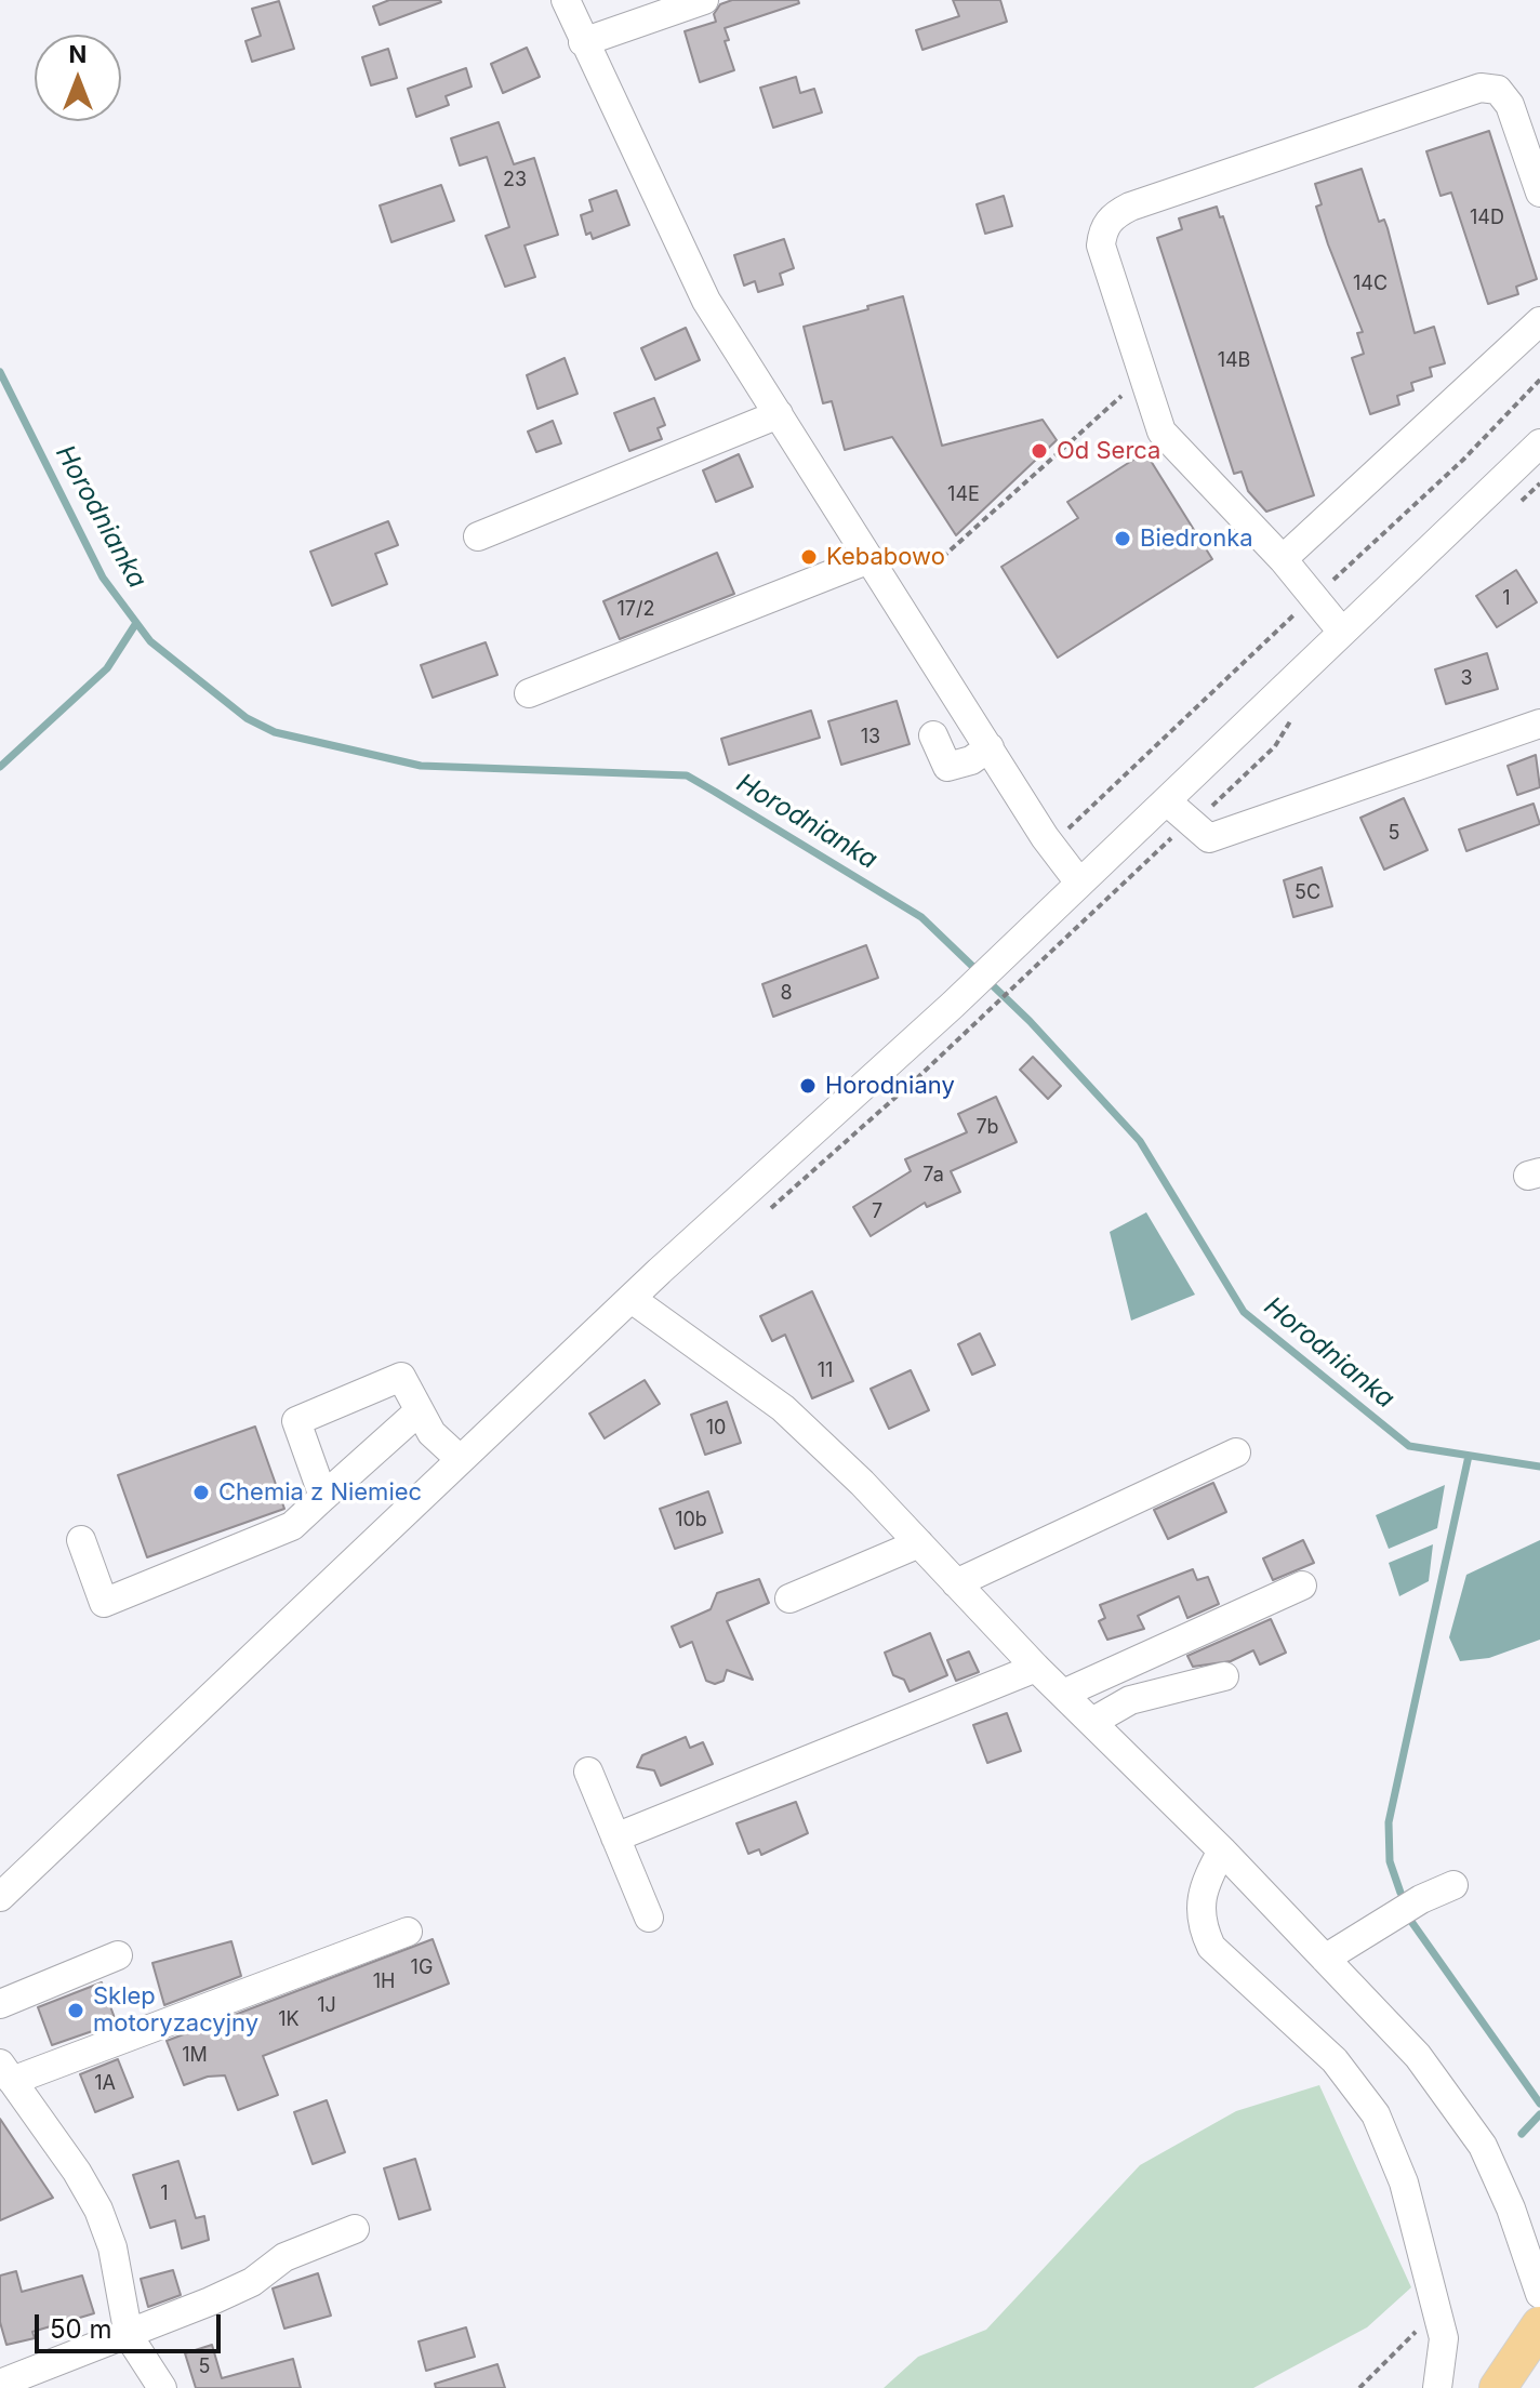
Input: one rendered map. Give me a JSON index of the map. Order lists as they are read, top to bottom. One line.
{"water":["Horodnianka"],"places":["Od Serca","Biedronka","Kebabowo","Horodniany","Chemia z Niemiec","Sklep motoryzacyjny"],"house_numbers":["23","14D","14C","14B","14E","1","17/2","3","13","5","5C","8","7b","7a","7","11","10","10b","1G","1H","1J","1K","1M","1A","1","5"],"scale_bar":"50 m","north":"top"}
